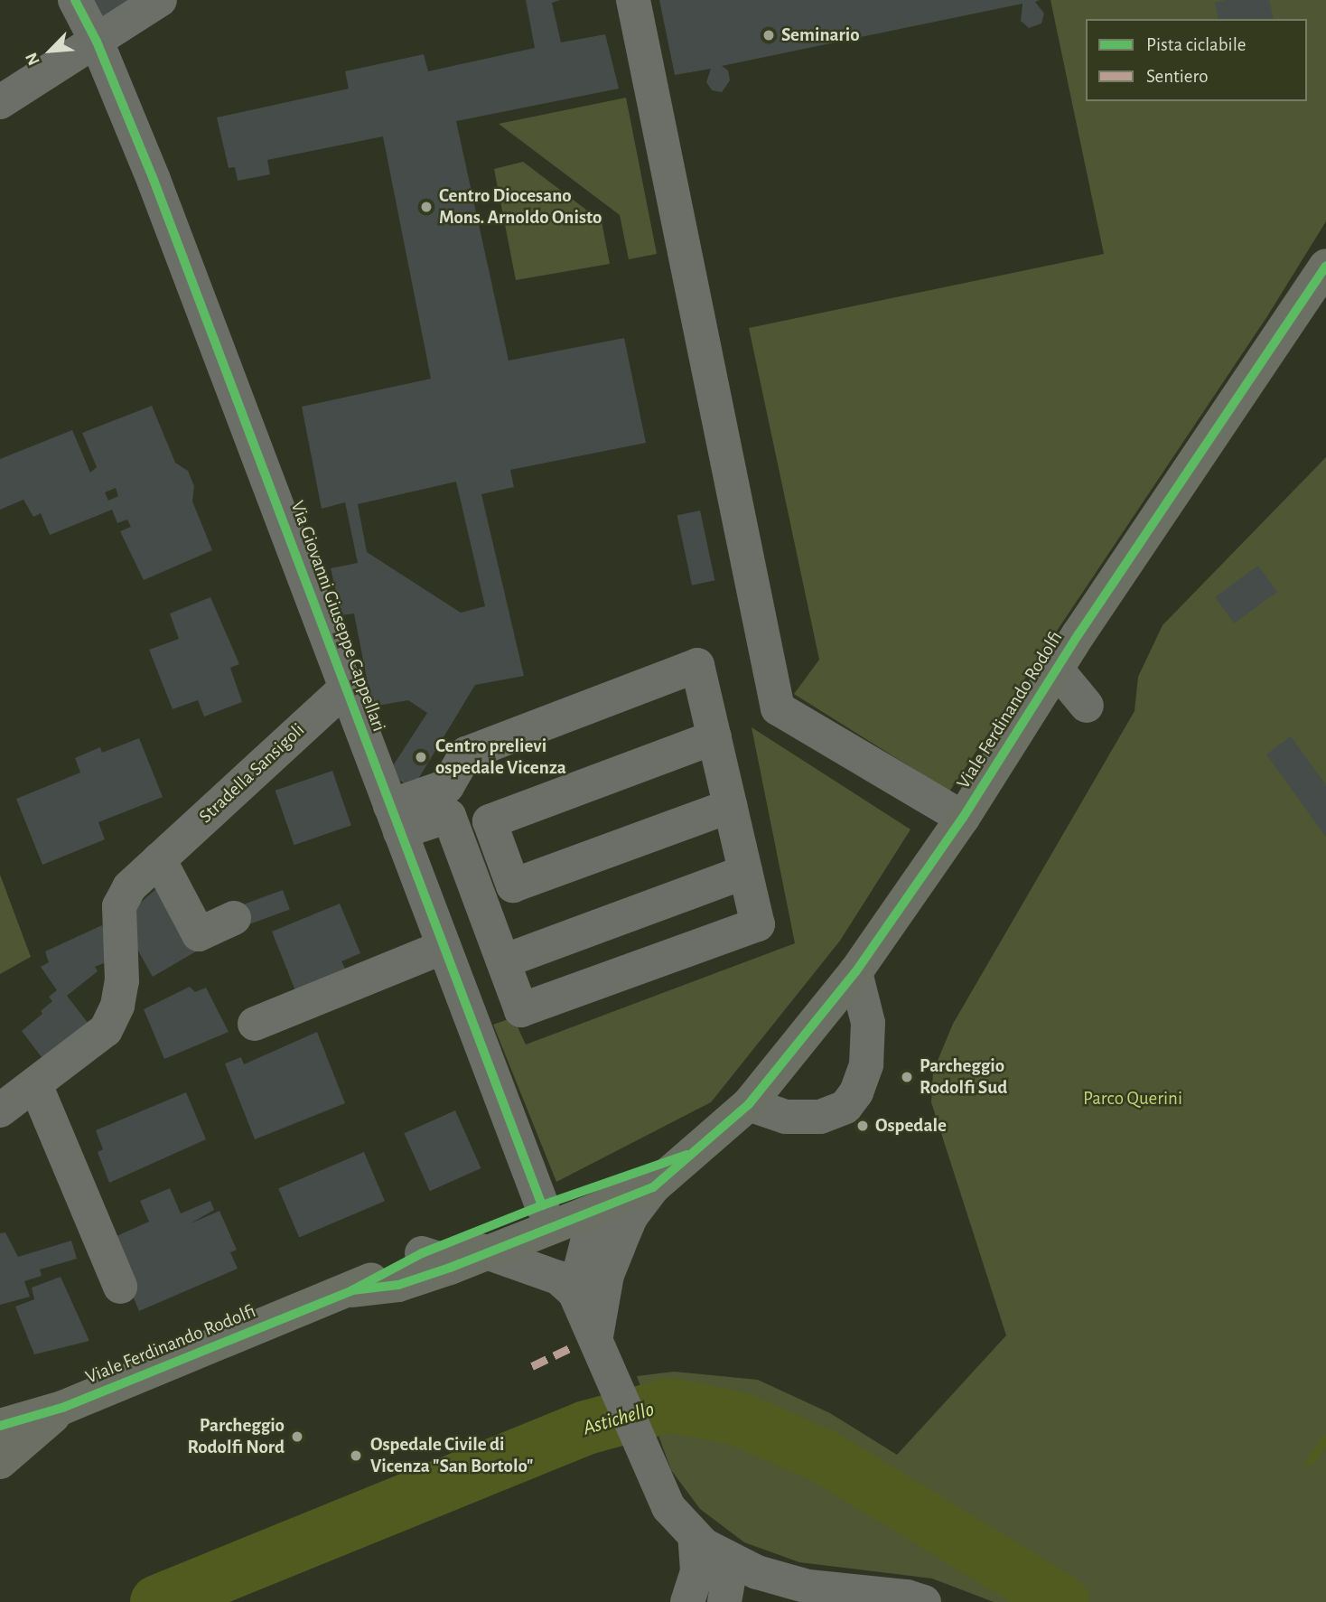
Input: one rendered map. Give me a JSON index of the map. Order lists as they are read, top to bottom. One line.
{"streets":{"main road":["Viale Ferdinando Rodolfi"],"street":["Via Giovanni Giuseppe Cappellari","Stradella Sansigoli"]},"crossings":[["Via Giovanni Giuseppe Cappellari","Viale Ferdinando Rodolfi"],["Via Giovanni Giuseppe Cappellari","Stradella Sansigoli"]],"water":["Astichello"],"parks":["Parco Querini"],"places":["Seminario","Centro Diocesano Mons. Arnoldo Onisto","Centro prelievi ospedale Vicenza","Parcheggio Rodolfi Sud","Ospedale","Parcheggio Rodolfi Nord","Ospedale Civile di Vicenza \"San Bortolo\""],"legend":["Pista ciclabile","Sentiero"],"north":"bottom left"}
